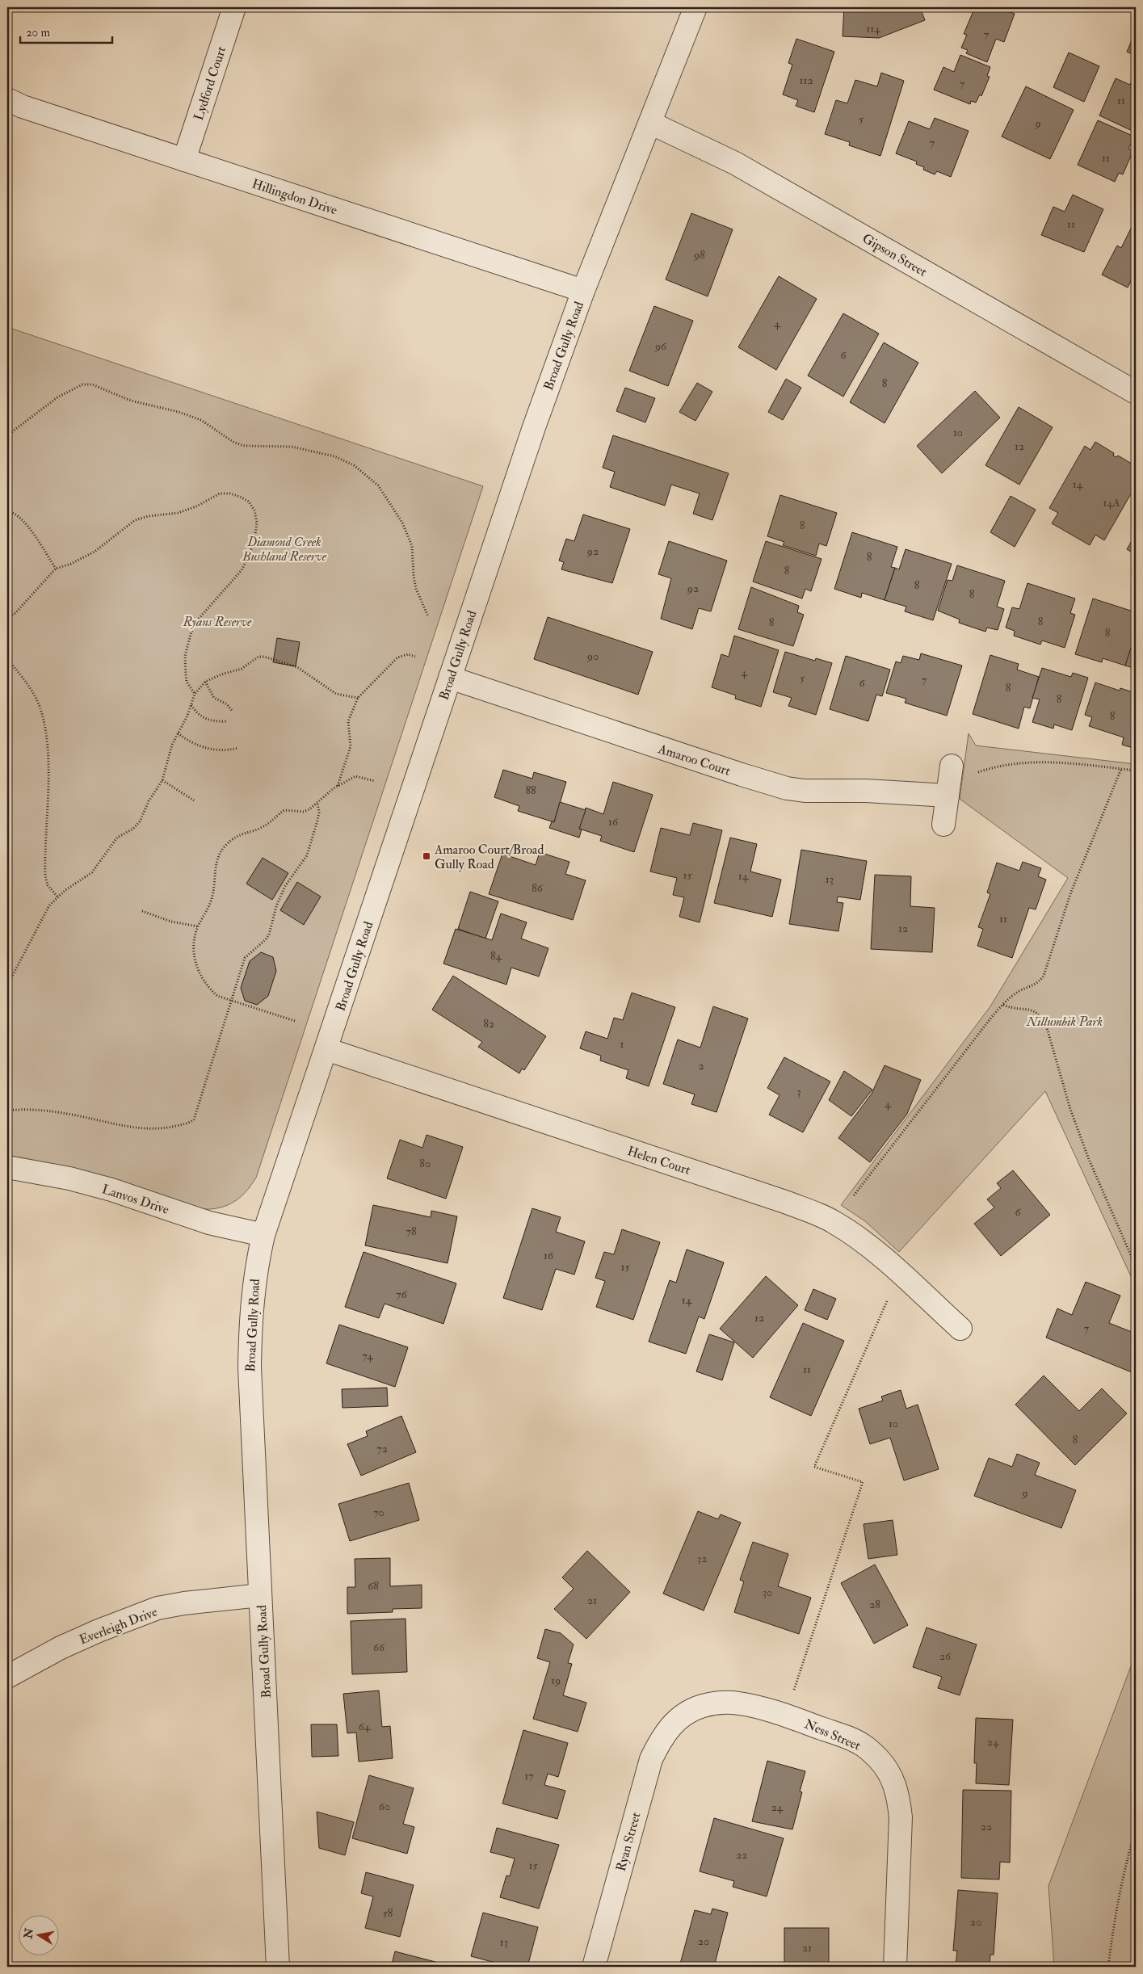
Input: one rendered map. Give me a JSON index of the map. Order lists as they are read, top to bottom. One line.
{"streets":{"street":["Lydford Court","Hillingdon Drive","Gipson Street","Broad Gully Road","Amaroo Court","Helen Court","Lanvos Drive","Everleigh Drive","Ness Street","Ryan Street"]},"crossings":[["Lydford Court","Hillingdon Drive"],["Hillingdon Drive","Broad Gully Road"],["Gipson Street","Broad Gully Road"],["Broad Gully Road","Amaroo Court"],["Broad Gully Road","Helen Court"],["Broad Gully Road","Lanvos Drive"],["Broad Gully Road","Everleigh Drive"],["Ness Street","Ryan Street"]],"parks":["Diamond Creek Bushland Reserve","Ryans Reserve","Nillumbik Park"],"places":{"transit":["Amaroo Court/Broad Gully Road"]},"house_numbers":["114","7","112","7","11","5","9","7","11","11","98","4","96","6","8","10","12","14","14A","8","92","8","8","8","92","8","8","8","8","90","4","5","7","6","8","8","8","88","16","15","14","13","86","11","12","84","82","1","2","3","4","80","6","78","16","15","76","14","12","7","74","11","10","8","72","9","70","32","68","30","21","28","66","26","19","64","24","17","60","24","22","22","15","58","20","20","13","21"],"scale_bar":"20 m","north":"left"}
